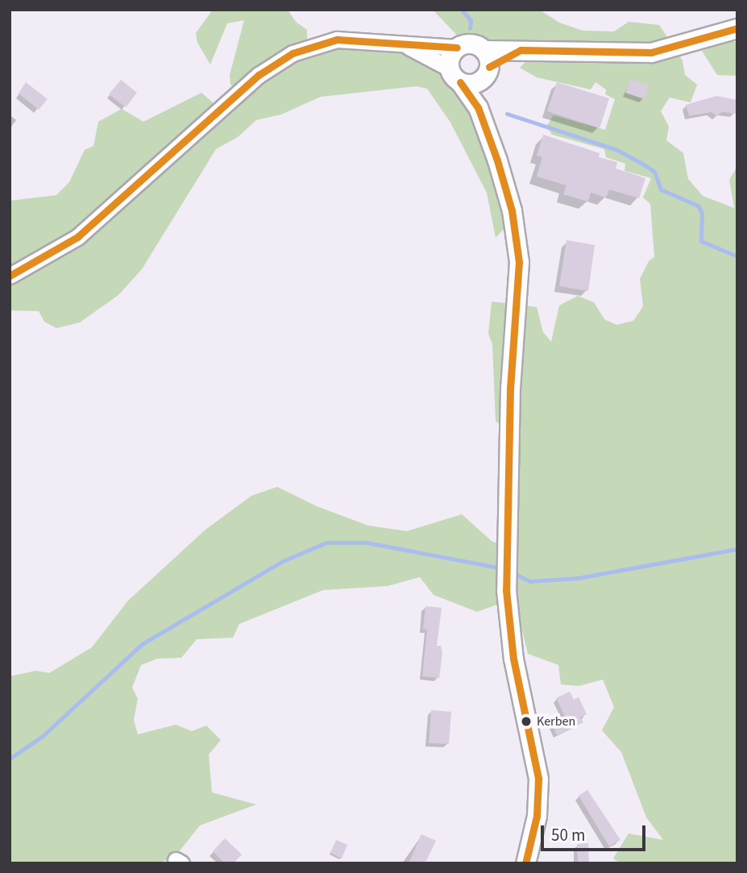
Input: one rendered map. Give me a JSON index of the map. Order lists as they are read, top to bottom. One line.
{"places":["Kerben"],"scale_bar":"50 m"}
